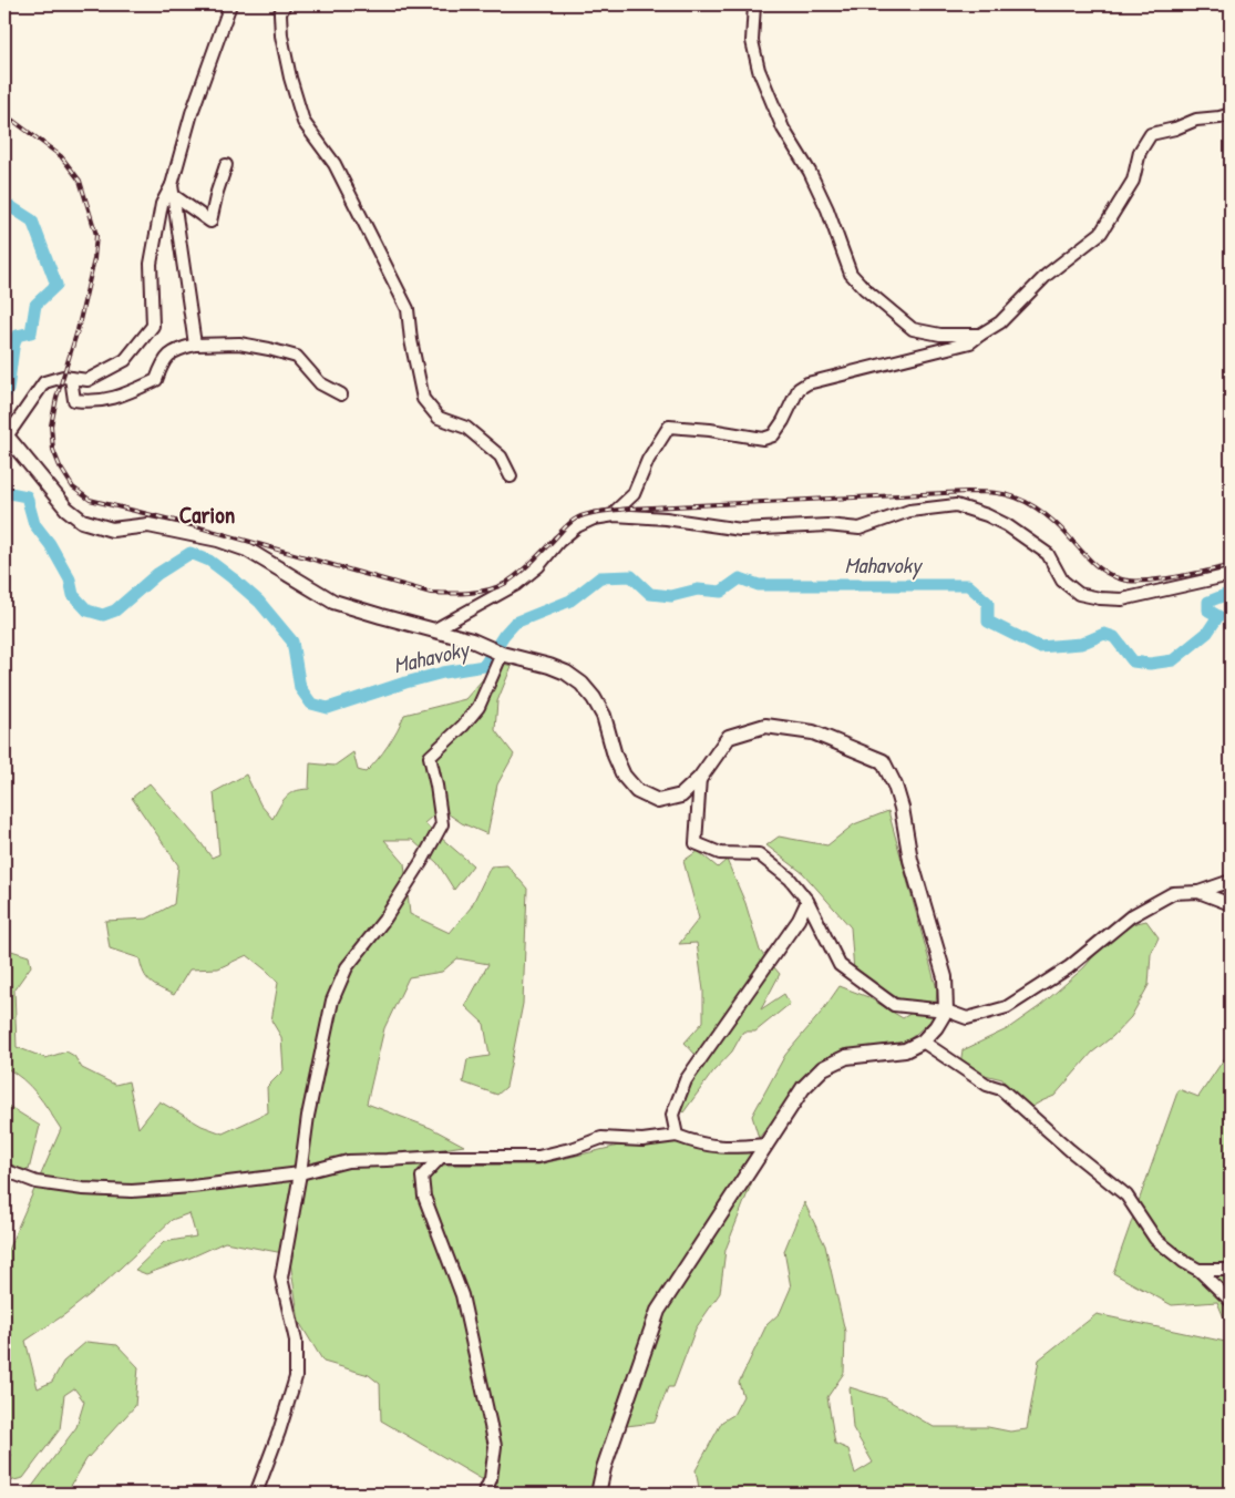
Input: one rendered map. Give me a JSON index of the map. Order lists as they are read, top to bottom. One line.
{"districts":["Carion"],"water":["Mahavoky"]}
